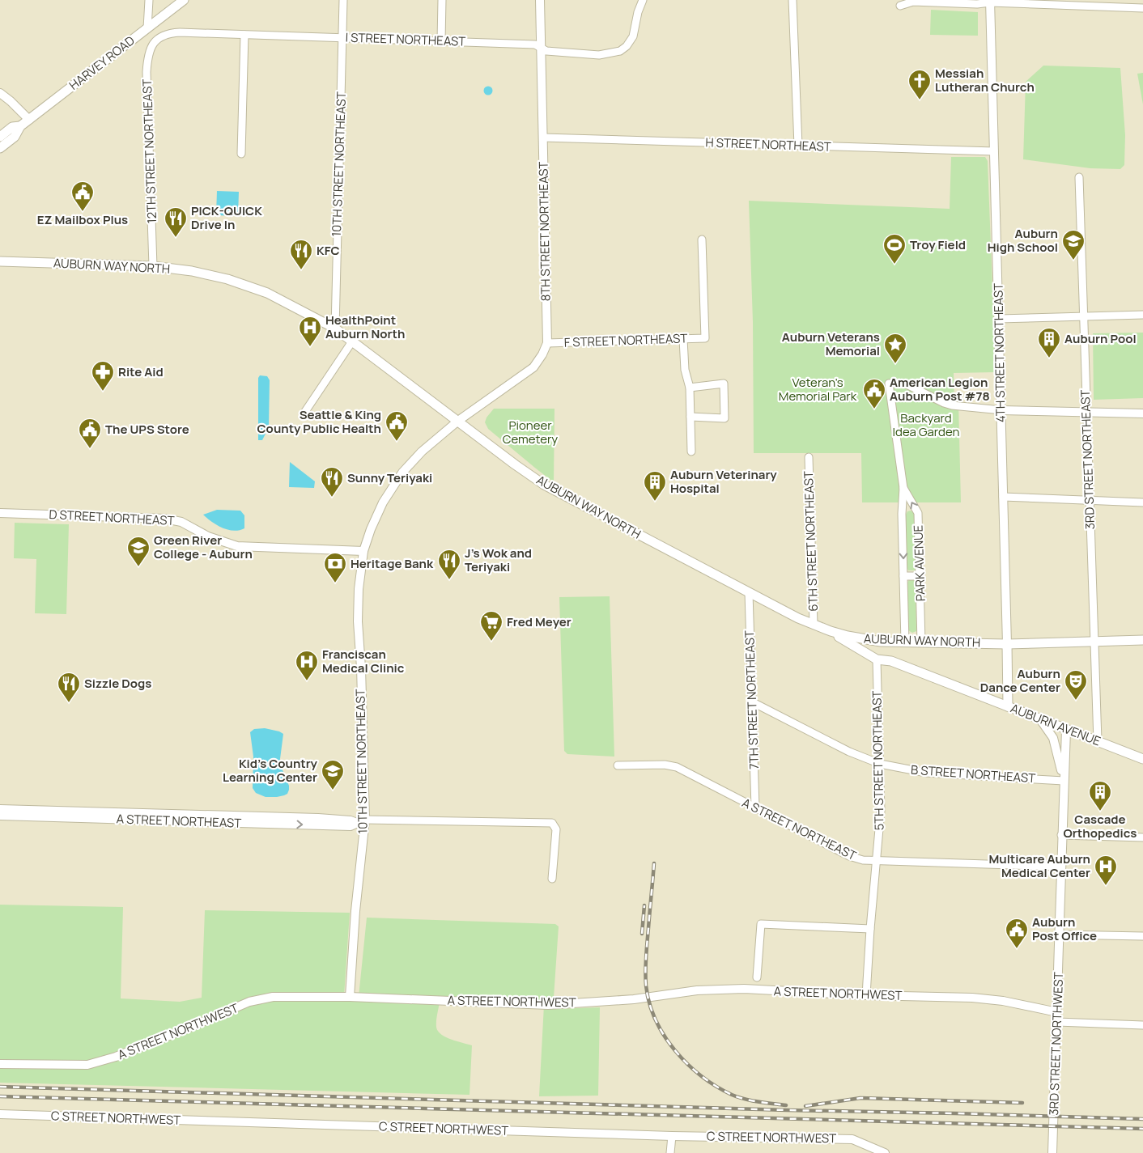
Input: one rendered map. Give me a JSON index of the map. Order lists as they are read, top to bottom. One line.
{"streets":{"main road":["HARVEY ROAD","AUBURN WAY NORTH","4TH STREET NORTHEAST","AUBURN AVENUE"],"street":["I STREET NORTHEAST","H STREET NORTHEAST","12TH STREET NORTHEAST","10TH STREET NORTHEAST","8TH STREET NORTHEAST","F STREET NORTHEAST","3RD STREET NORTHEAST","D STREET NORTHEAST","6TH STREET NORTHEAST","PARK AVENUE","7TH STREET NORTHEAST","5TH STREET NORTHEAST","B STREET NORTHEAST","A STREET NORTHEAST","A STREET NORTHWEST","3RD STREET NORTHWEST","C STREET NORTHWEST"]},"crossings":[["I STREET NORTHEAST","12TH STREET NORTHEAST"],["I STREET NORTHEAST","10TH STREET NORTHEAST"],["I STREET NORTHEAST","8TH STREET NORTHEAST"],["H STREET NORTHEAST","8TH STREET NORTHEAST"],["H STREET NORTHEAST","4TH STREET NORTHEAST"],["12TH STREET NORTHEAST","AUBURN WAY NORTH"],["10TH STREET NORTHEAST","8TH STREET NORTHEAST"],["10TH STREET NORTHEAST","AUBURN WAY NORTH"],["10TH STREET NORTHEAST","D STREET NORTHEAST"],["10TH STREET NORTHEAST","A STREET NORTHEAST"],["10TH STREET NORTHEAST","A STREET NORTHWEST"],["8TH STREET NORTHEAST","AUBURN WAY NORTH"],["8TH STREET NORTHEAST","F STREET NORTHEAST"],["AUBURN WAY NORTH","4TH STREET NORTHEAST"],["AUBURN WAY NORTH","3RD STREET NORTHEAST"],["AUBURN WAY NORTH","6TH STREET NORTHEAST"],["AUBURN WAY NORTH","PARK AVENUE"],["AUBURN WAY NORTH","7TH STREET NORTHEAST"],["4TH STREET NORTHEAST","PARK AVENUE"],["4TH STREET NORTHEAST","AUBURN AVENUE"],["3RD STREET NORTHEAST","AUBURN AVENUE"],["7TH STREET NORTHEAST","B STREET NORTHEAST"],["7TH STREET NORTHEAST","A STREET NORTHEAST"],["AUBURN AVENUE","5TH STREET NORTHEAST"],["5TH STREET NORTHEAST","B STREET NORTHEAST"],["5TH STREET NORTHEAST","A STREET NORTHEAST"],["5TH STREET NORTHEAST","A STREET NORTHWEST"],["A STREET NORTHWEST","3RD STREET NORTHWEST"]],"parks":["Veteran's Memorial Park","Backyard Idea Garden","Pioneer Cemetery"],"places":{"church":["Messiah Lutheran Church"],"public building":["EZ Mailbox Plus","American Legion Auburn Post #78","Seattle & King County Public Health","The UPS Store","Auburn Post Office"],"restaurant":["PICK-QUICK Drive In","KFC","Sunny Teriyaki","J's Wok and Teriyaki","Sizzle Dogs"],"school or university":["Auburn High School","Green River College - Auburn","Kid's Country Learning Center"],"sports":["Troy Field"],"hospital":["HealthPoint Auburn North","Franciscan Medical Clinic","Multicare Auburn Medical Center"],"building":["Auburn Pool","Auburn Veterinary Hospital","Cascade Orthopedics"],"place":["Auburn Veterans Memorial"],"pharmacy":["Rite Aid"],"bank":["Heritage Bank"],"supermarket":["Fred Meyer"],"theatre":["Auburn Dance Center"]}}
